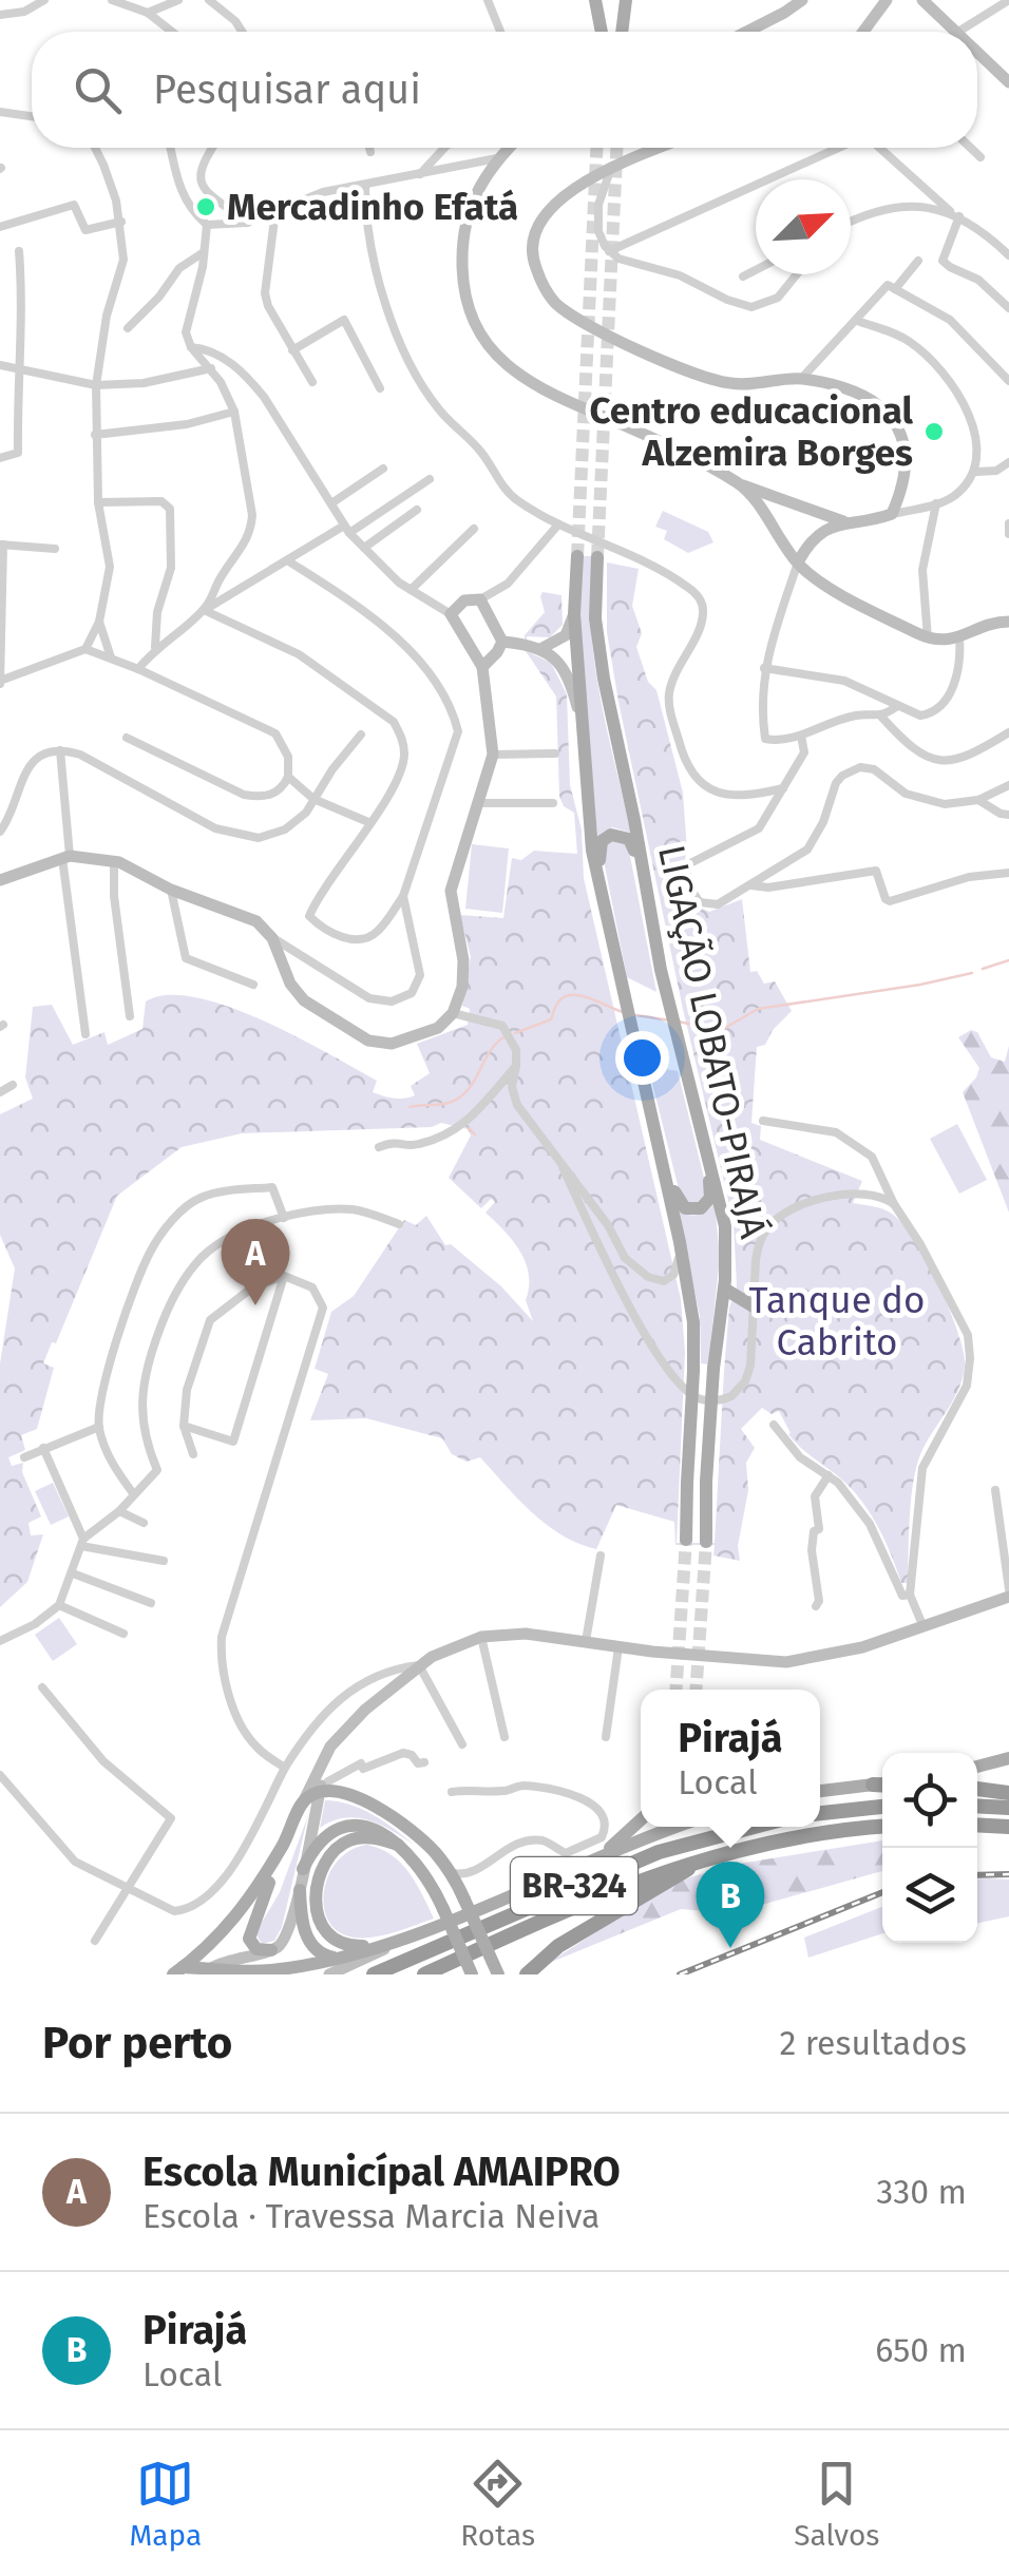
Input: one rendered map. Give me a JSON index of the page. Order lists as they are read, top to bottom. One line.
{"streets":{"highway":["BR-324"],"main road":["LIGAÇÃO LOBATO-PIRAJÁ"]},"parks":["Tanque do Cabrito"],"places":["Mercadinho Efatá","Centro educacional Alzemira Borges"],"north":"top right","page":{"search":"Pesquisar aqui","pins":["A","B"],"popup":["Pirajá","Local"],"heading":["Por perto","2 resultados"],"list":[{"mark":"A","name":"Escola Municípal AMAIPRO","note":"Escola · Travessa Marcia Neiva","value":"330 m"},{"mark":"B","name":"Pirajá","note":"Local","value":"650 m"}],"nav":["Mapa","Rotas","Salvos"]}}
